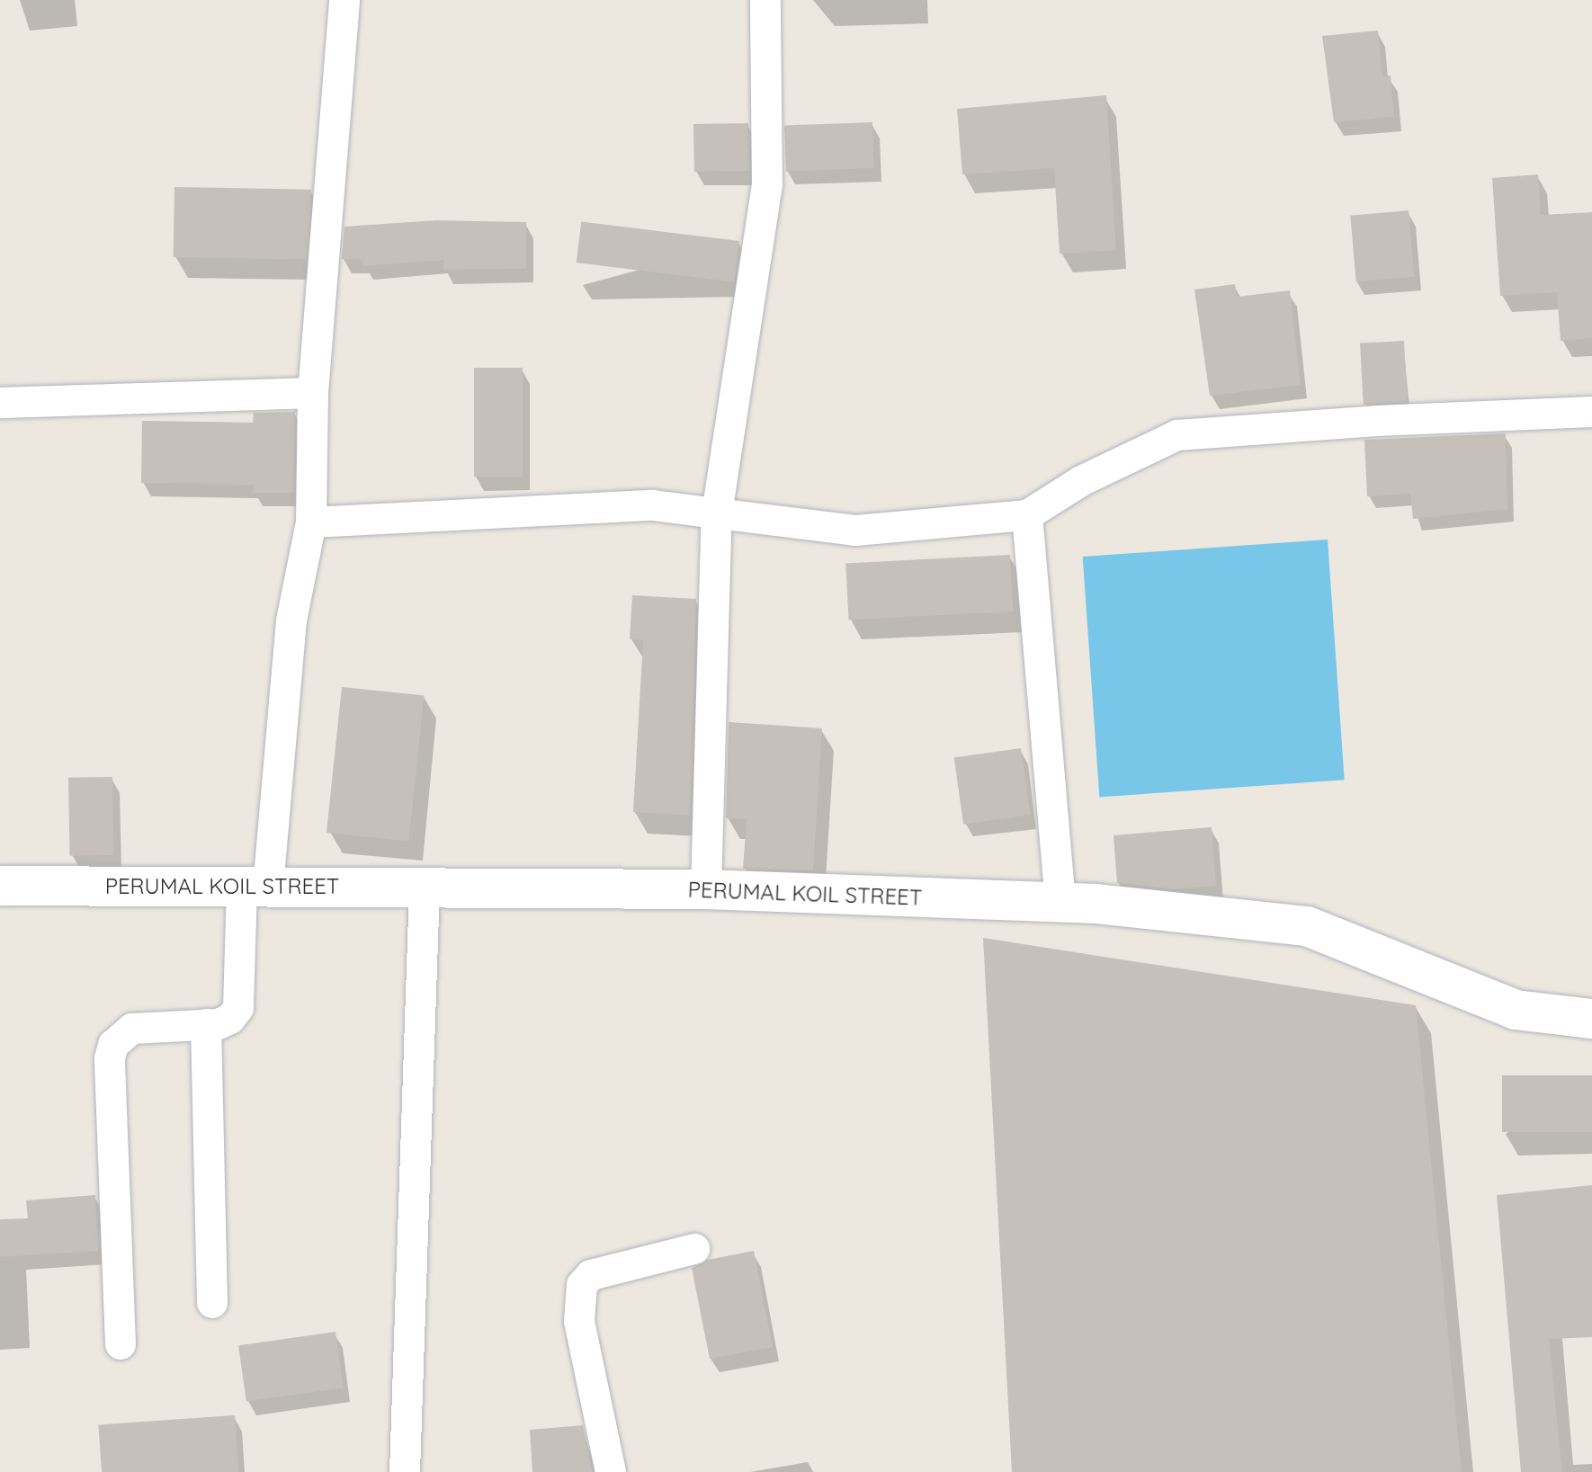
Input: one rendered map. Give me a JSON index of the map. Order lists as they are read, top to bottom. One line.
{"streets":{"street":["PERUMAL KOIL STREET"]}}
